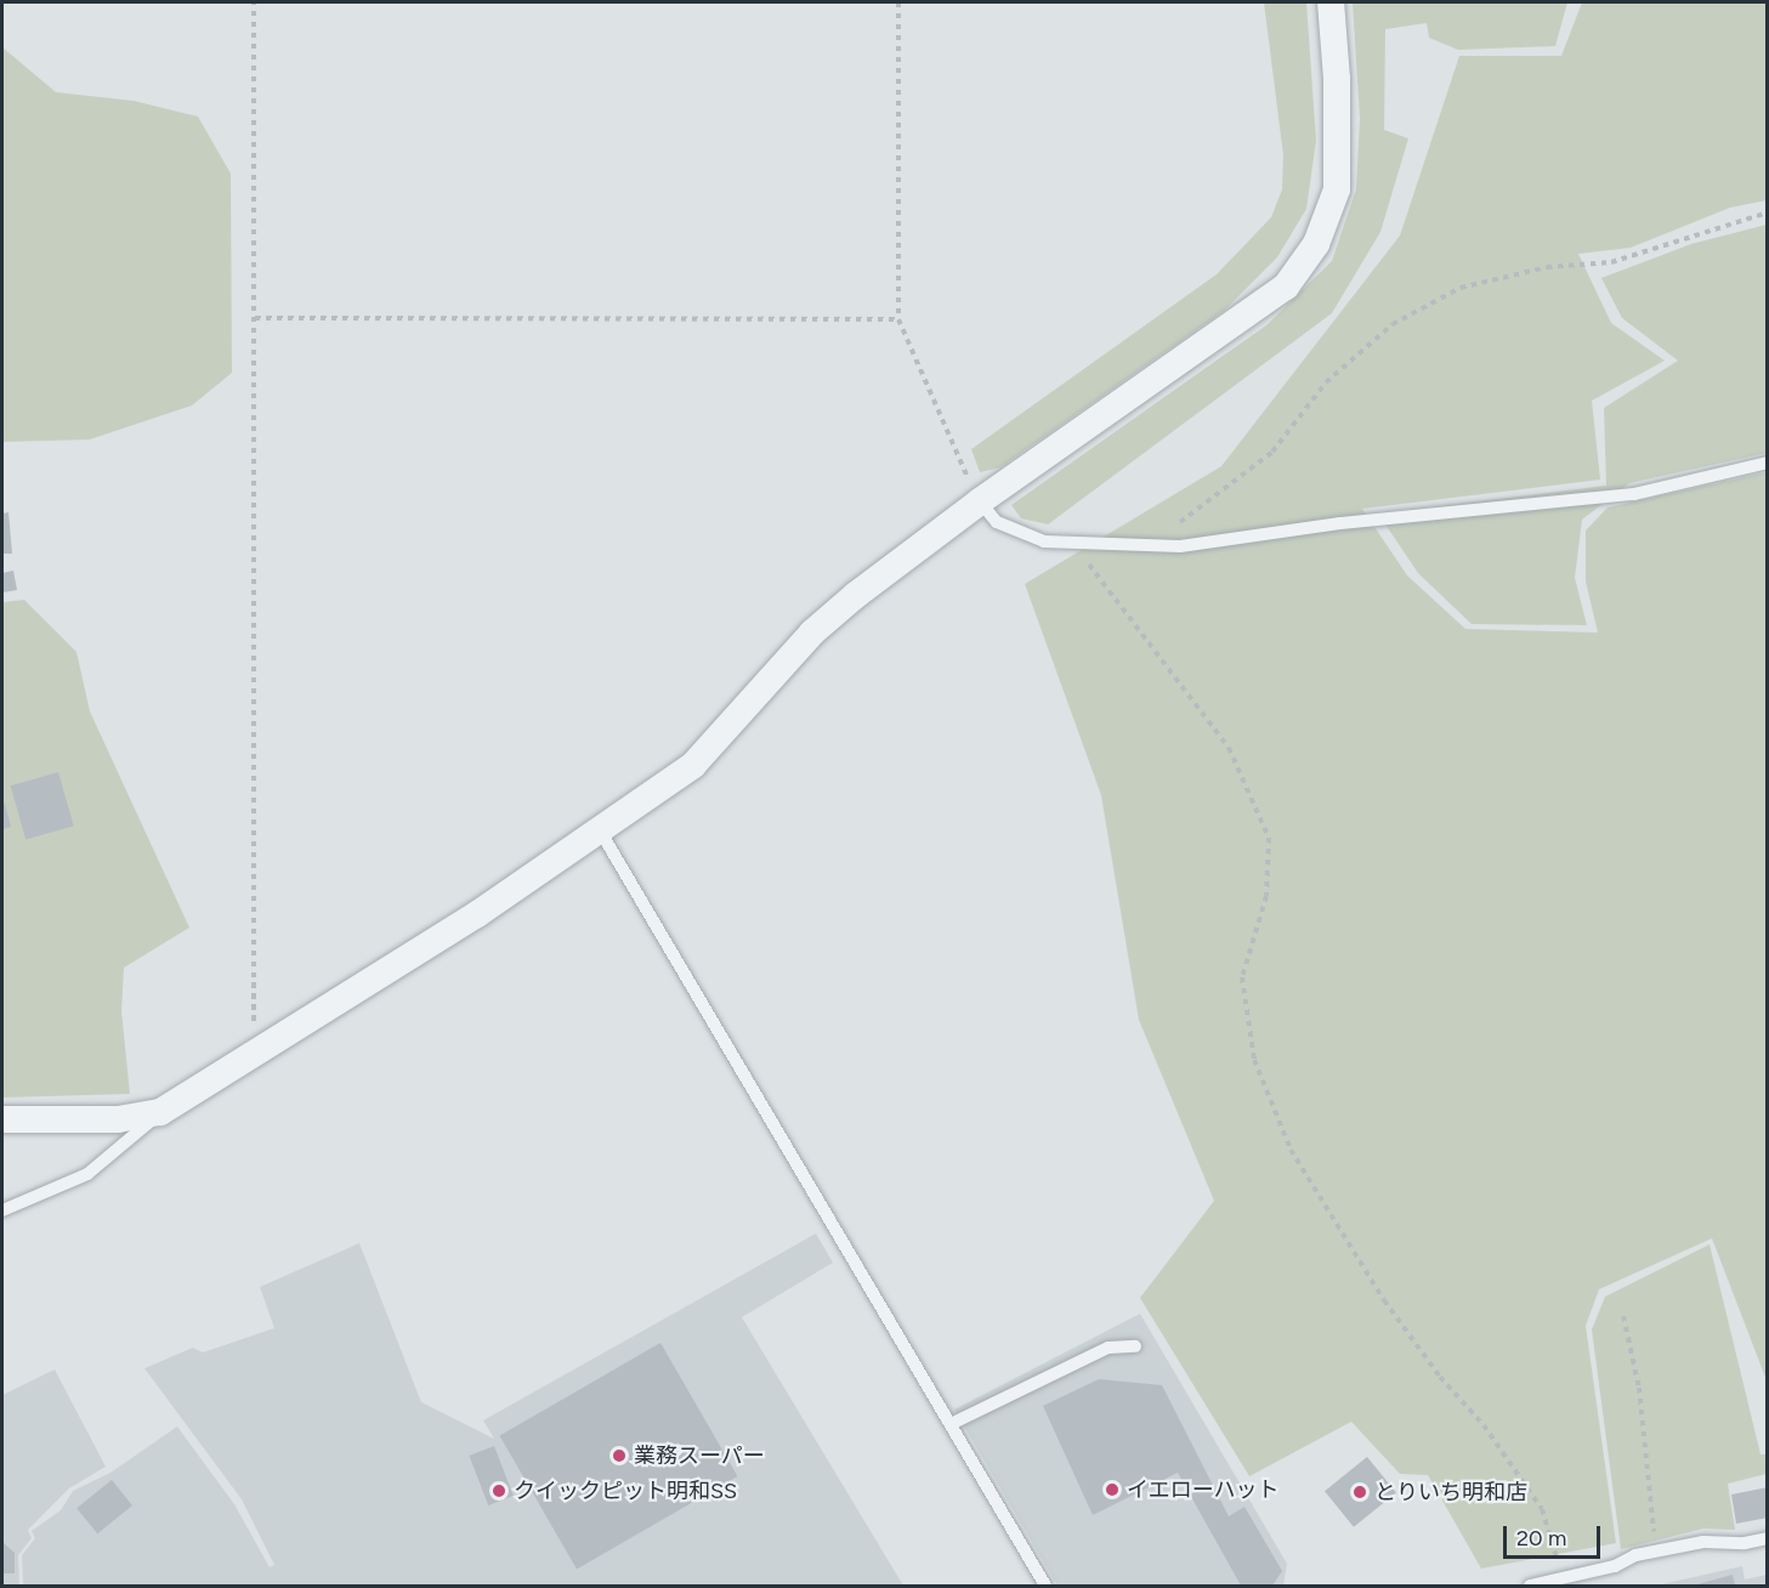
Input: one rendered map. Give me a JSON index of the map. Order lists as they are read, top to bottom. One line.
{"places":["業務スーパー","イエローハット","クイックピット明和SS","とりいち明和店"],"scale_bar":"20 m"}
